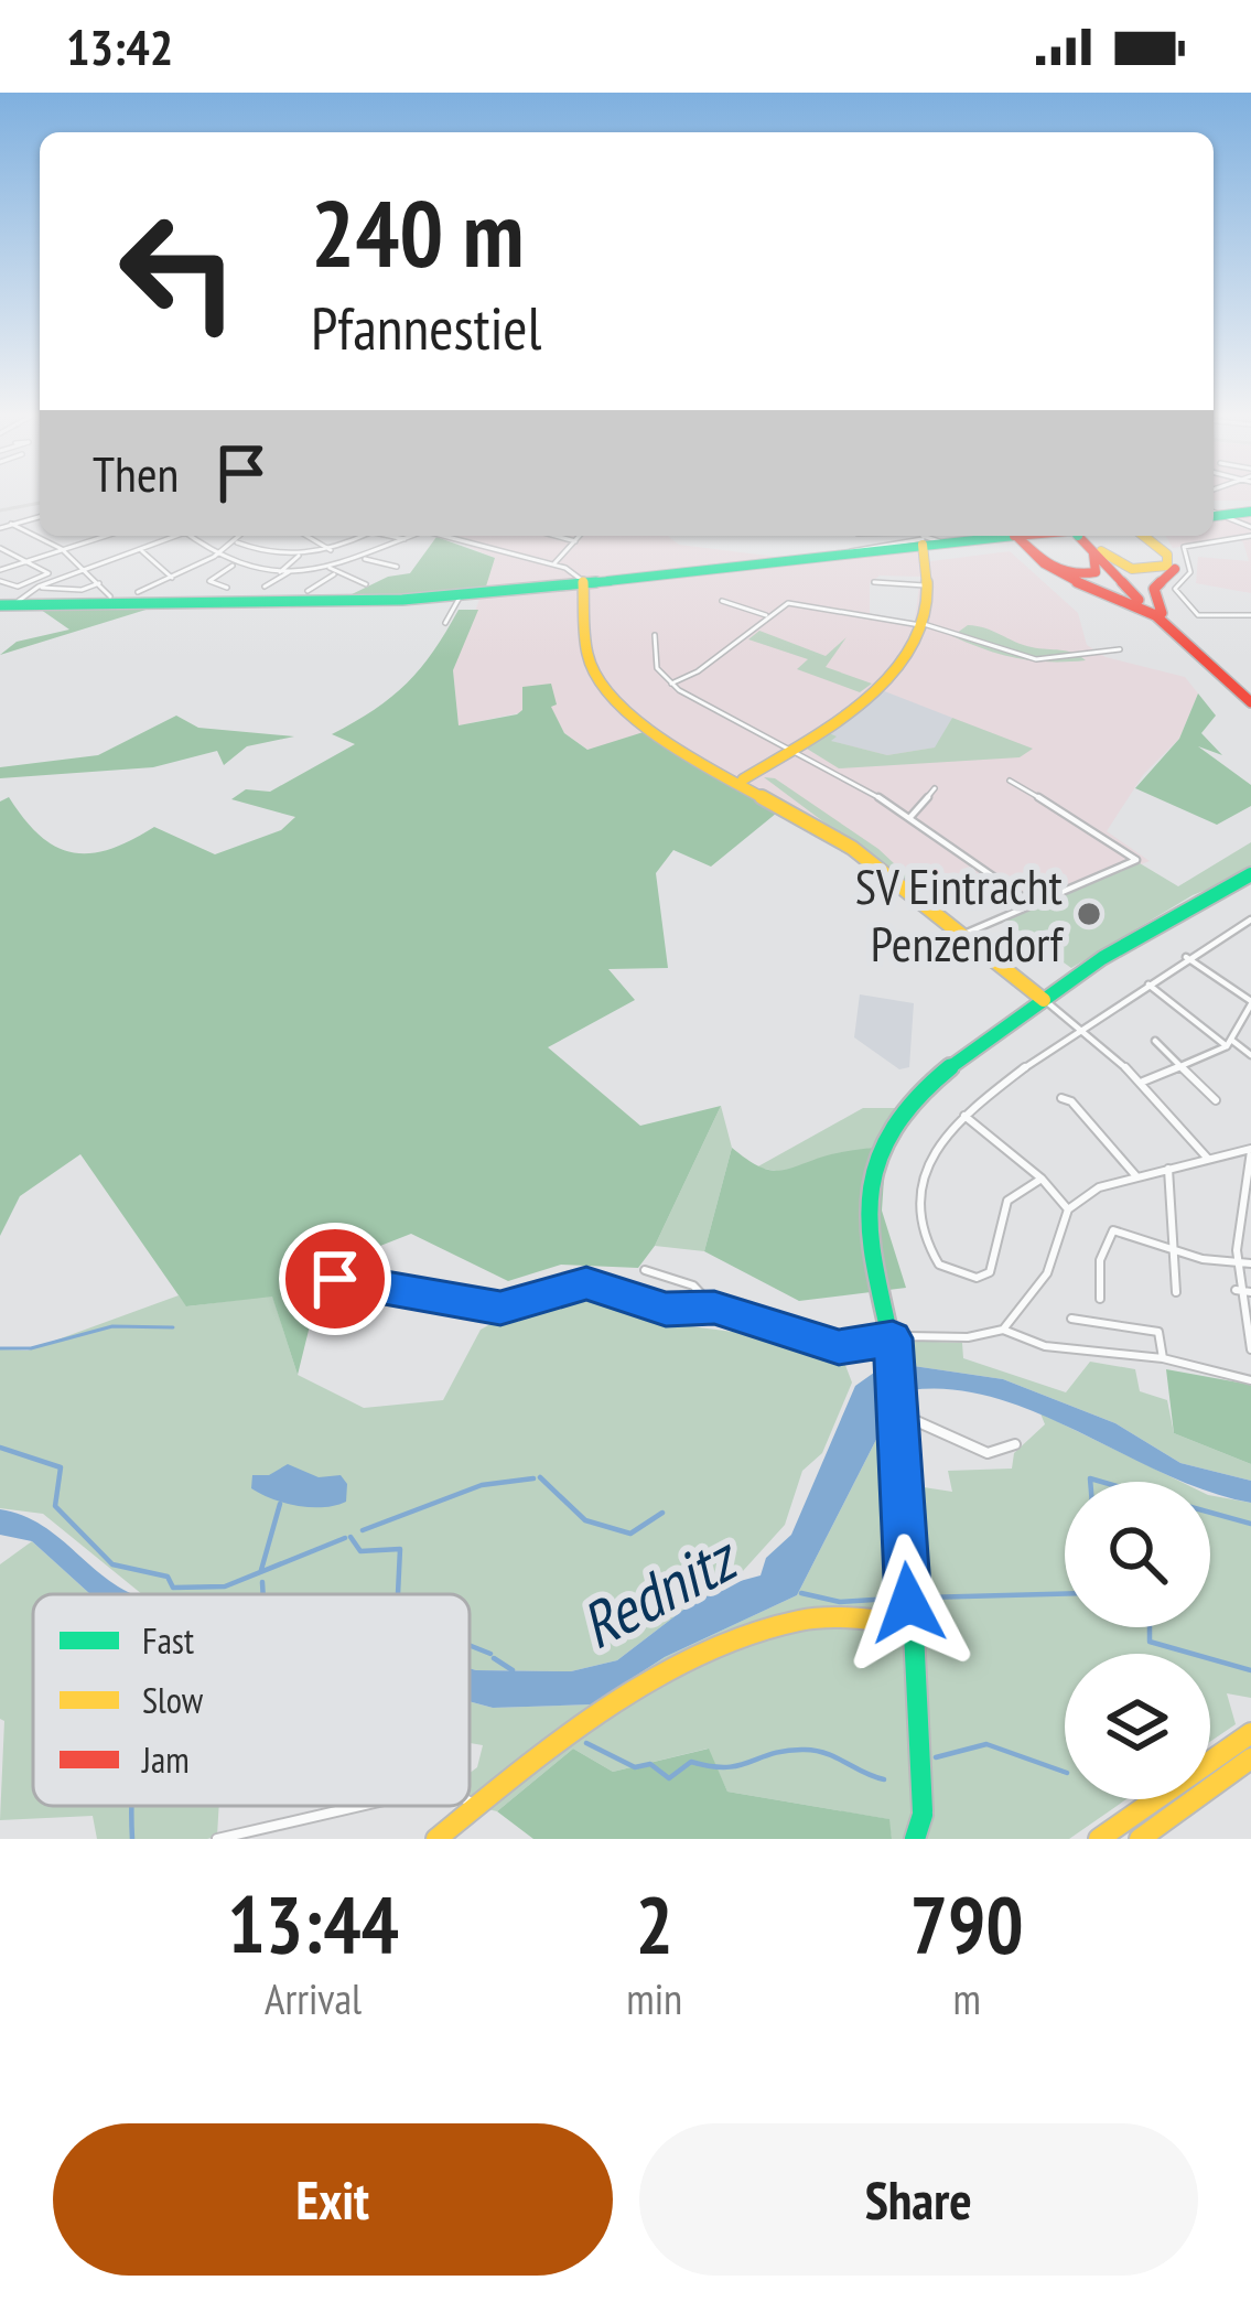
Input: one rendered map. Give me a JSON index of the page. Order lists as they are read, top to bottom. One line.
{"water":["Rednitz"],"places":["SV Eintracht Penzendorf"],"legend":["Fast","Slow","Jam"],"page":{"status":"13:42","turn":["240 m","Pfannestiel"],"then":"Then","eta":["13:44","Arrival","2","min","790","m"],"buttons":["Exit","Share"]}}
